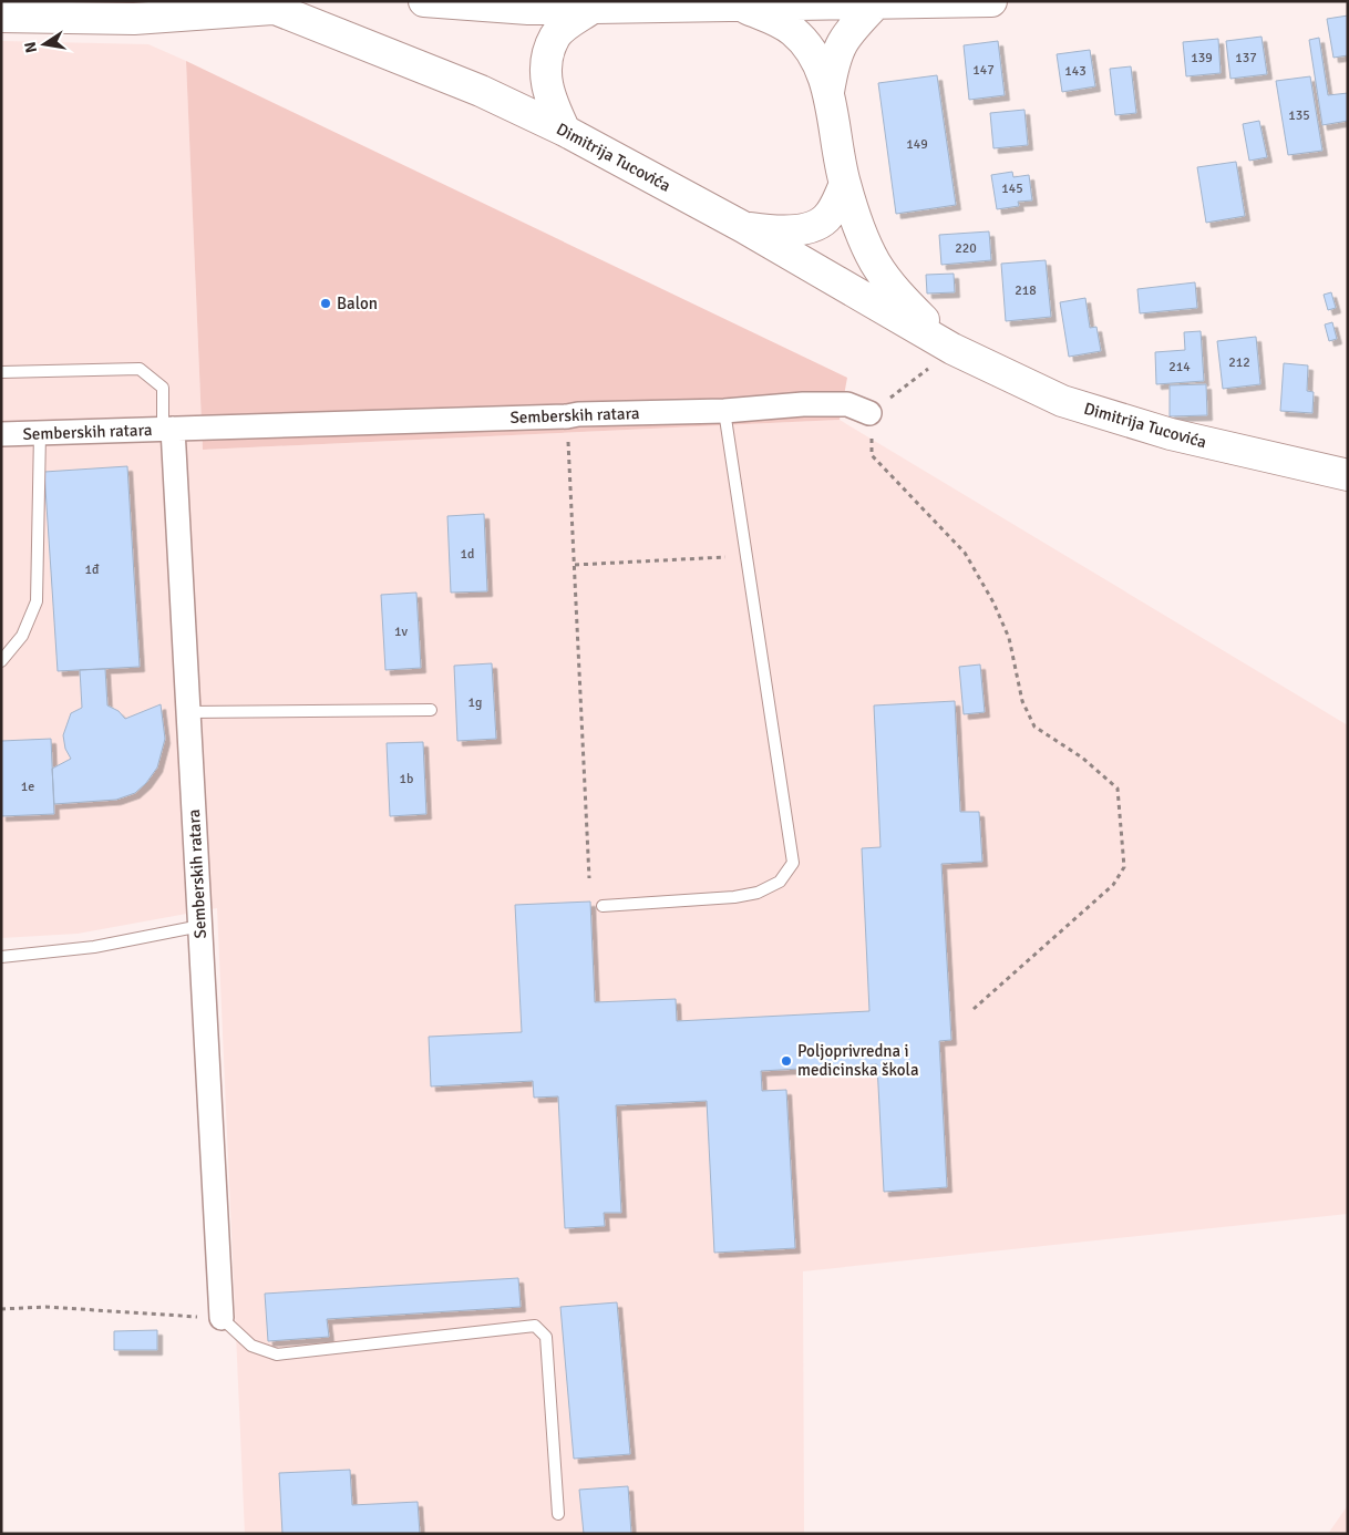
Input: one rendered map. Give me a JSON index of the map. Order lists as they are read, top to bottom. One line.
{"streets":{"main road":["Dimitrija Tucovića"],"street":["Semberskih ratara"]},"places":["Balon","Poljoprivredna i medicinska škola"],"house_numbers":["139","137","147","143","135","149","145","220","218","212","214","1d","1đ","1v","1g","1b","1e"],"north":"left"}
